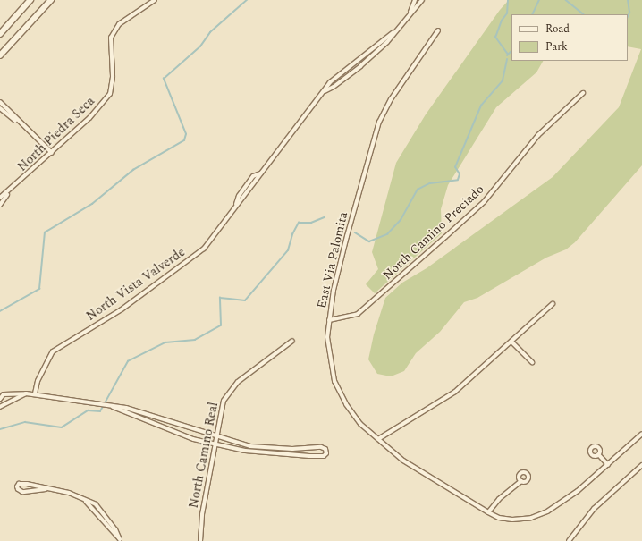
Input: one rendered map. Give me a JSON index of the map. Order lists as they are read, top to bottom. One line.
{"streets":{"street":["North Piedra Seca","North Camino Preciado","East Via Palomita","North Vista Valverde","North Camino Real"]},"crossings":[["North Camino Preciado","East Via Palomita"]],"legend":["Road","Park"]}
